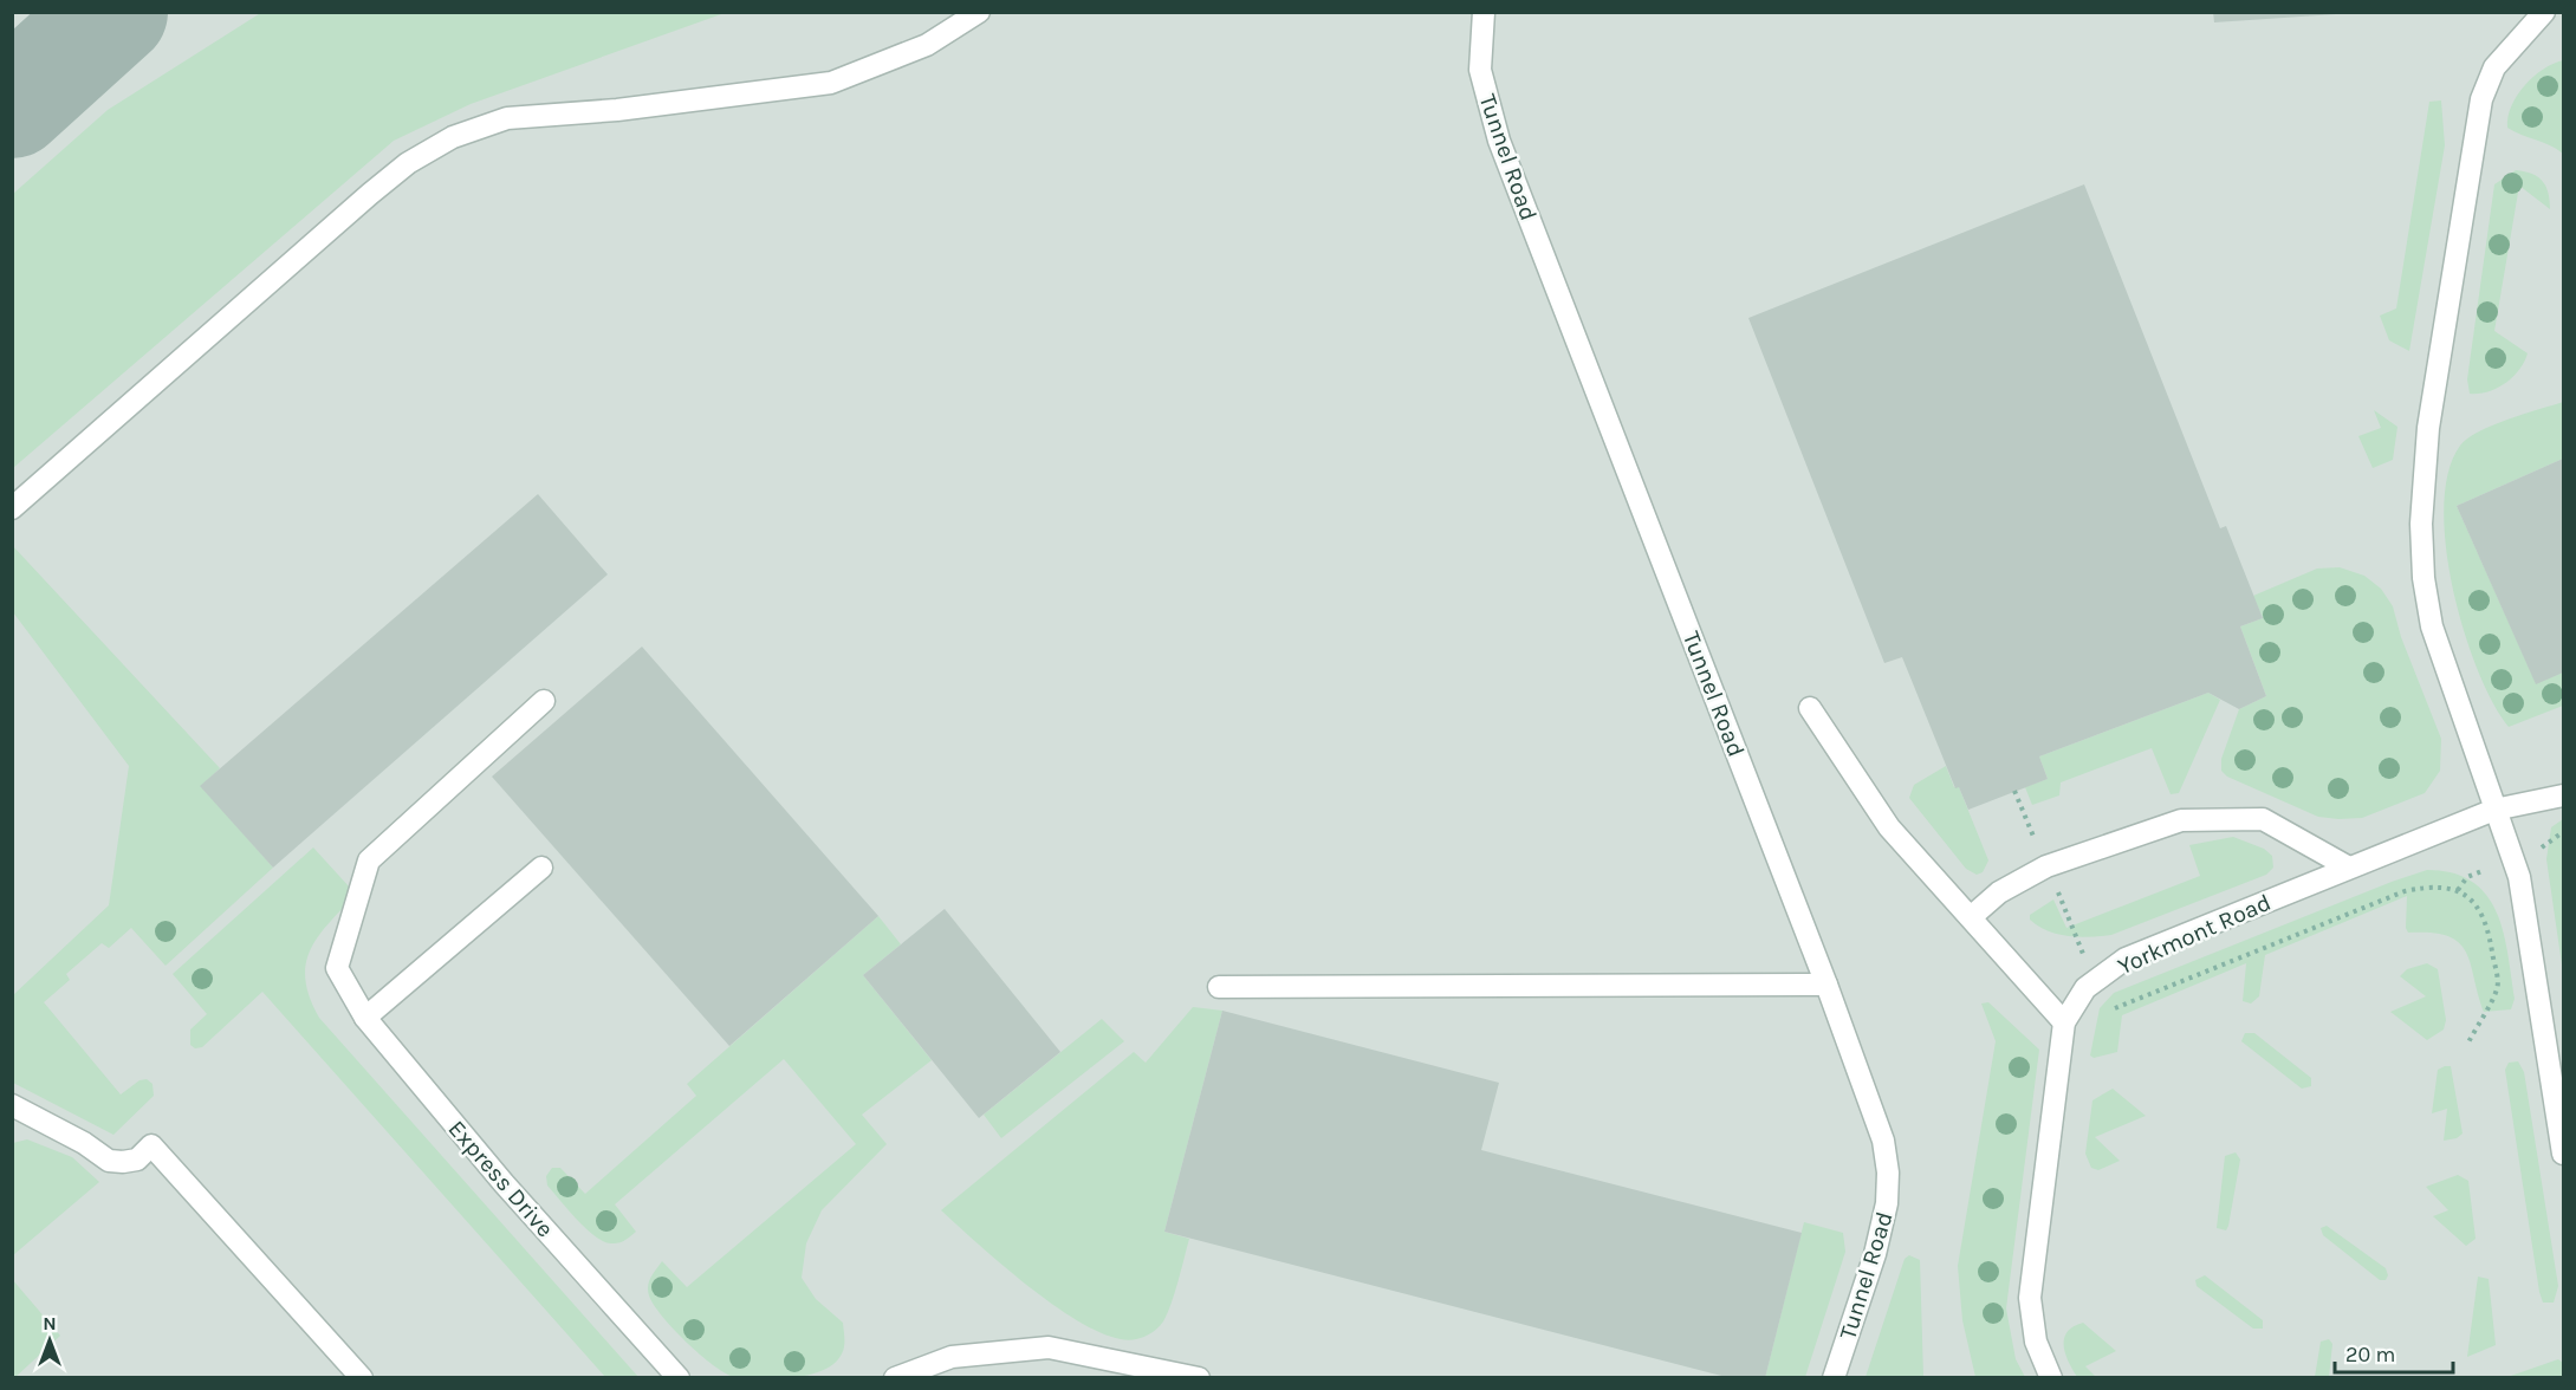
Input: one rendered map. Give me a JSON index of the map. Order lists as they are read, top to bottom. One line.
{"streets":{"street":["Tunnel Road","Yorkmont Road","Express Drive"]},"scale_bar":"20 m","north":"top"}
